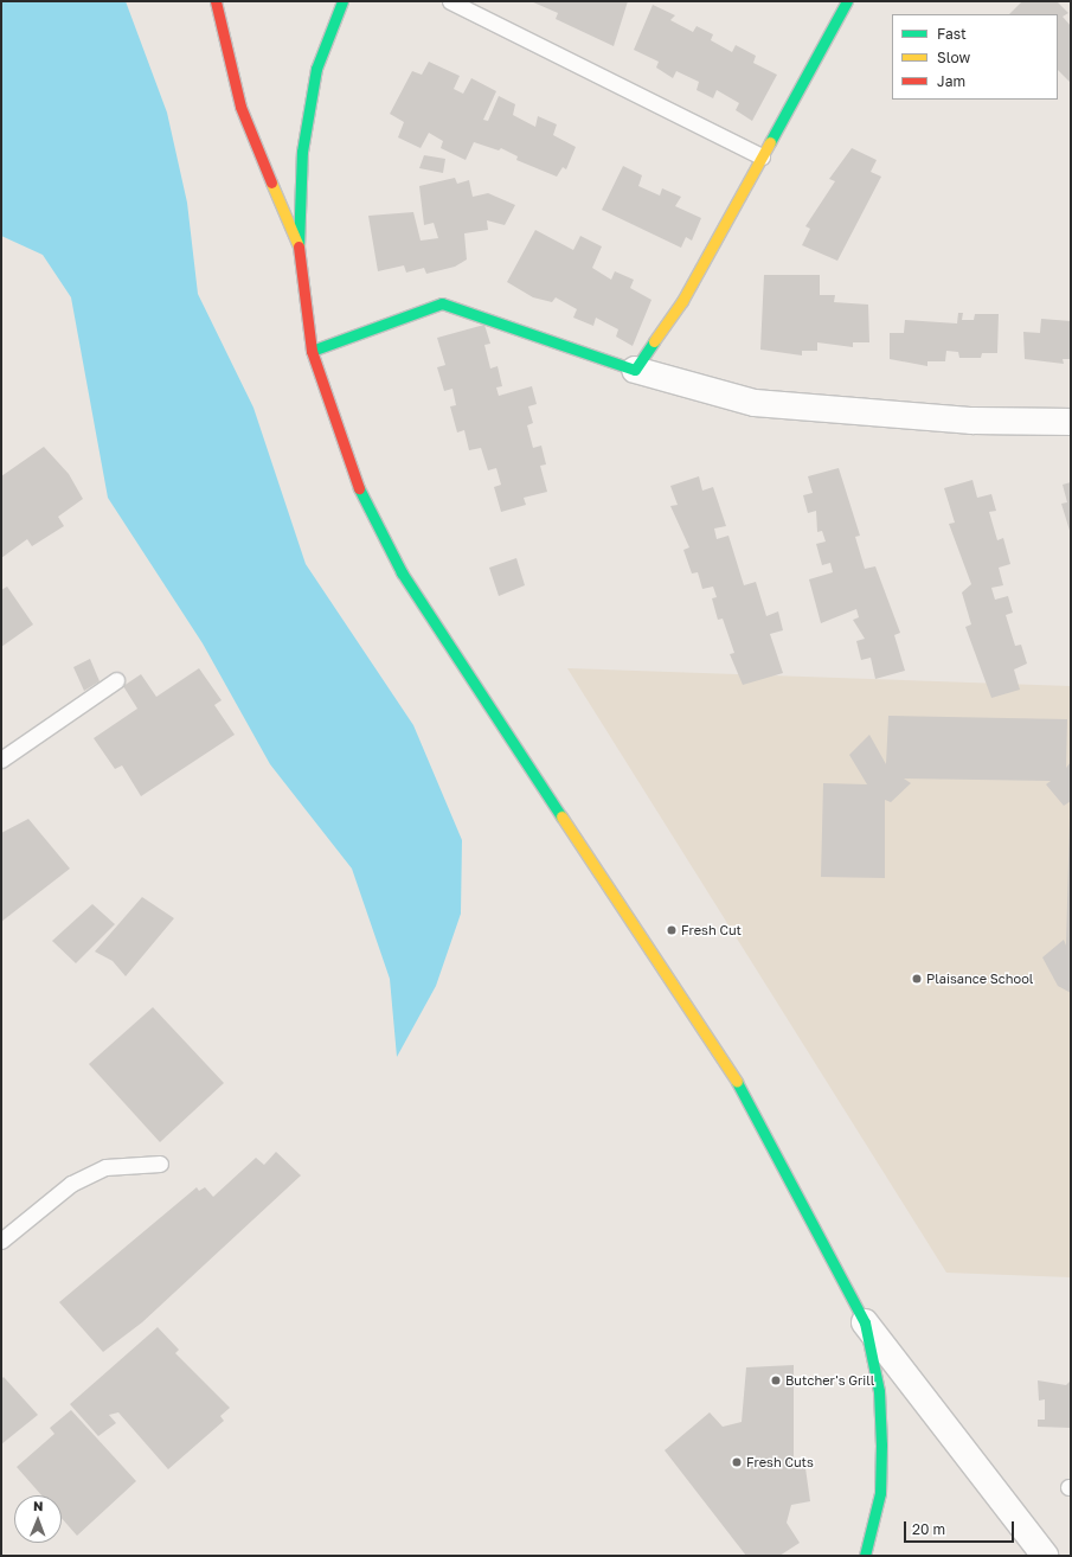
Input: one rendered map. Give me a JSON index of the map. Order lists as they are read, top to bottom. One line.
{"places":["Fresh Cut","Plaisance School","Butcher's Grill","Fresh Cuts"],"legend":["Fast","Slow","Jam"],"scale_bar":"20 m","north":"top"}
